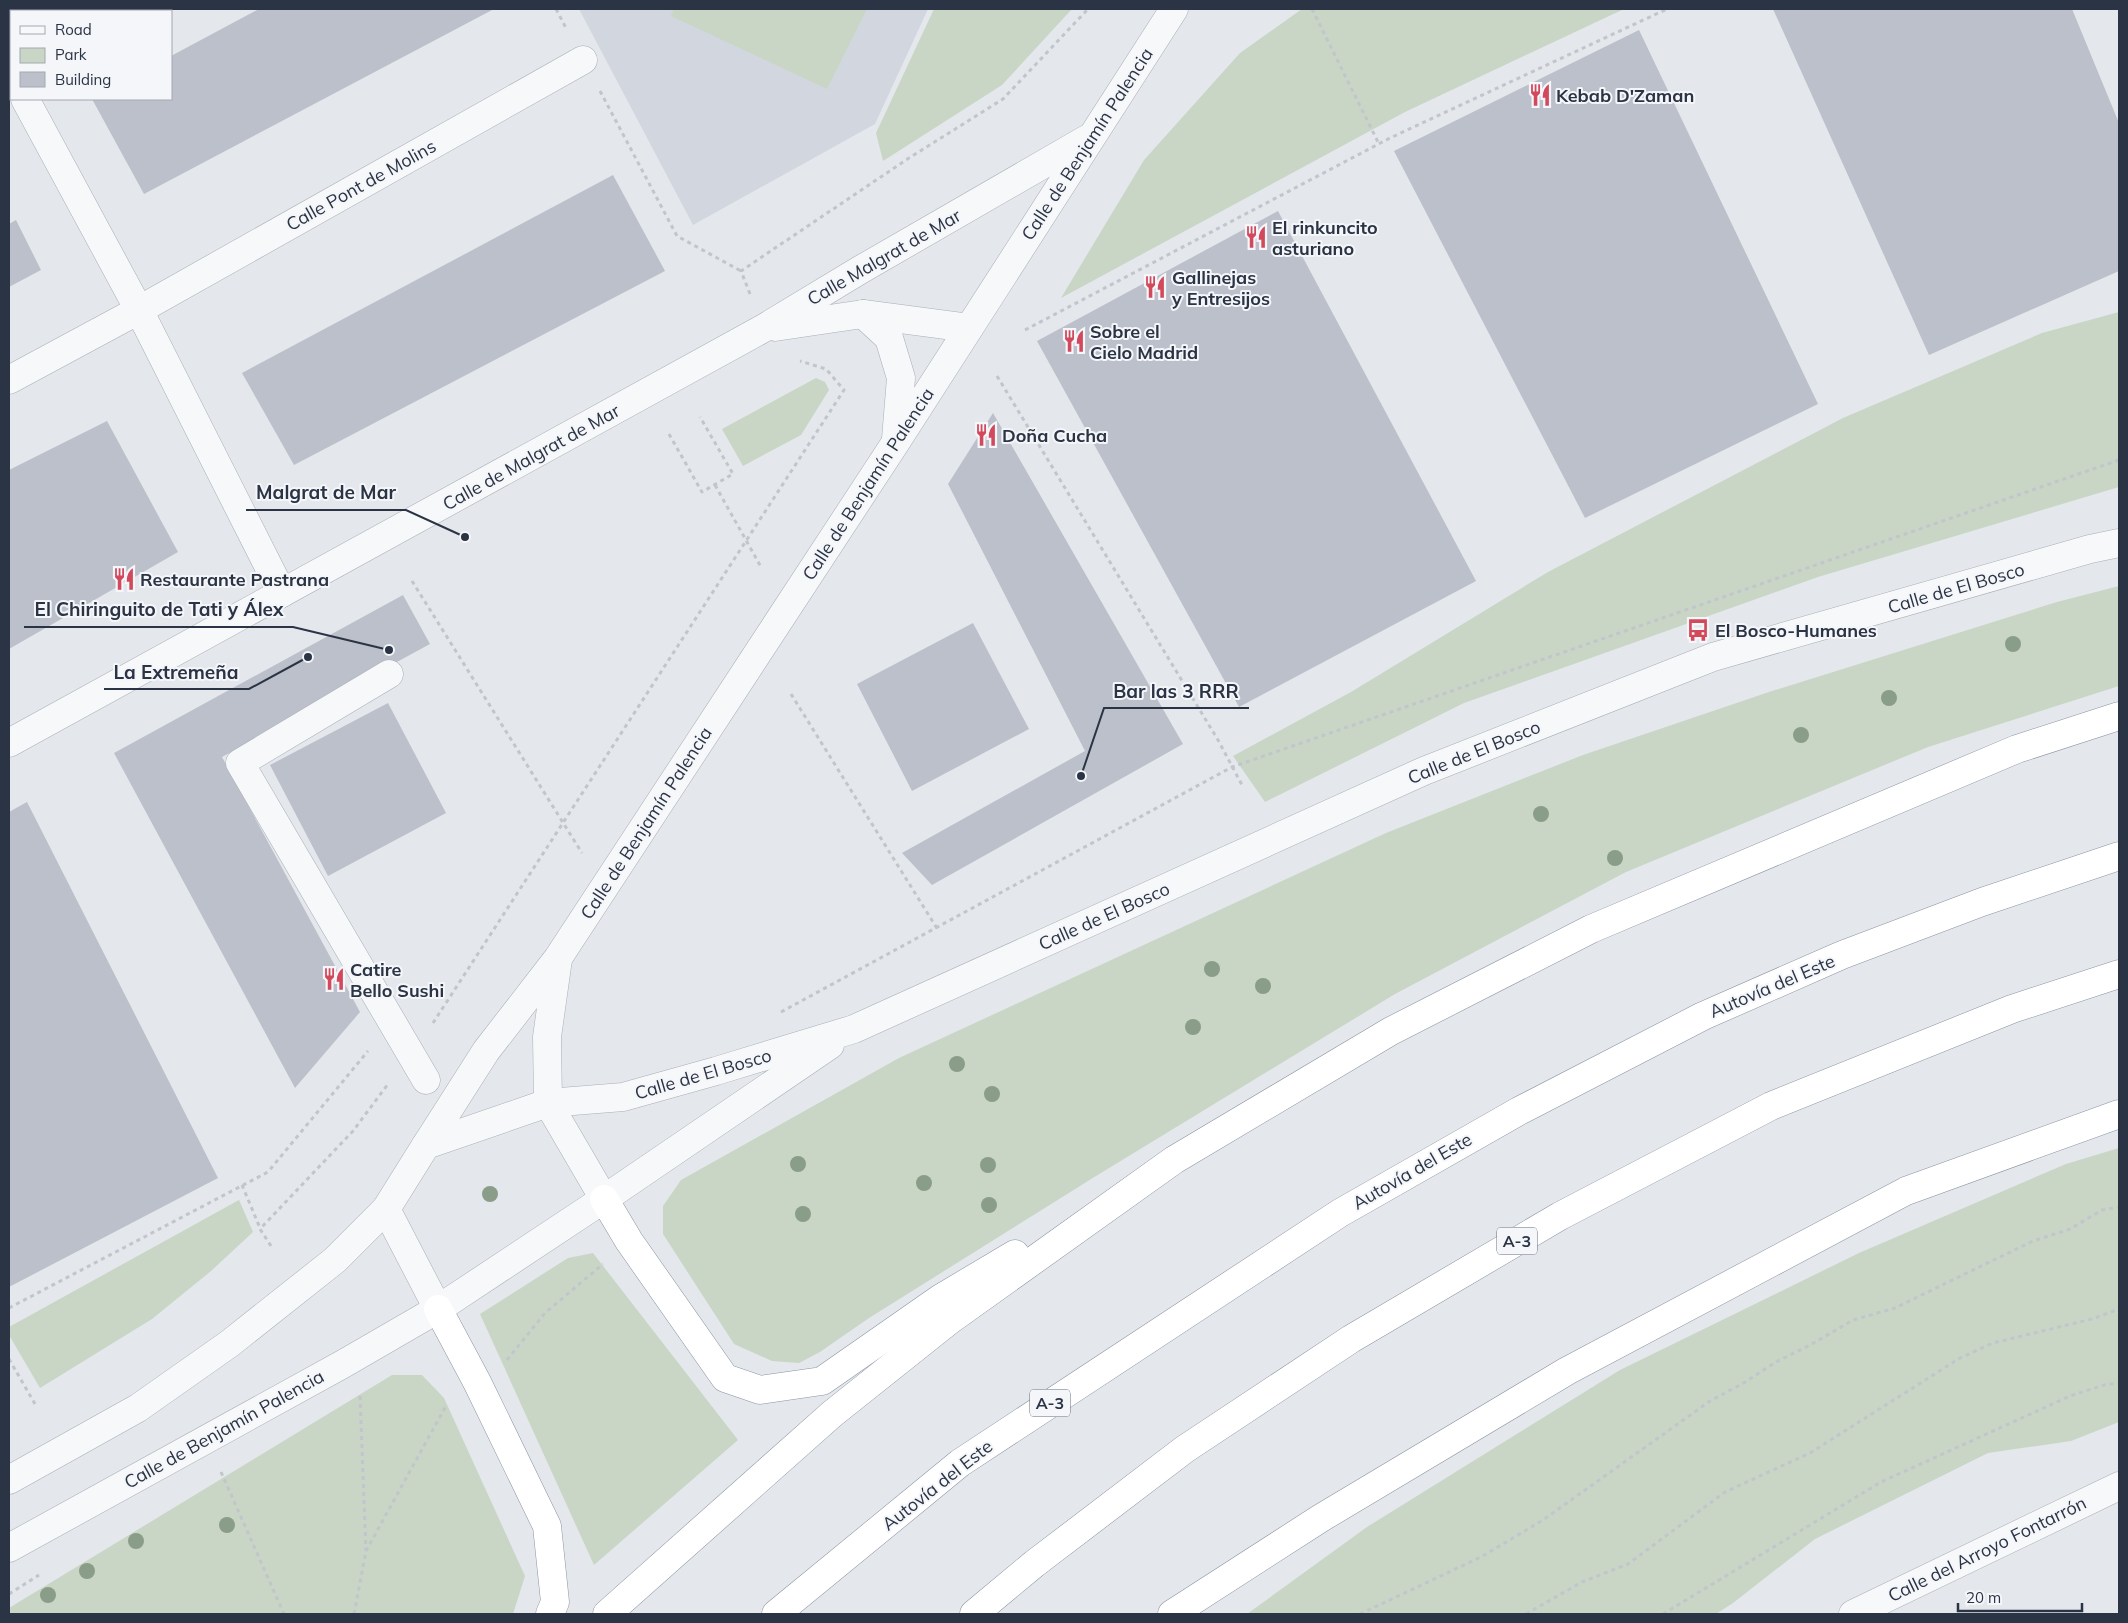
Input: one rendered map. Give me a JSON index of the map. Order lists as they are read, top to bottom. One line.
{"streets":{"highway":["Autovía del Este","A-3"],"street":["Calle de Benjamín Palencia","Calle Pont de Molins","Calle Malgrat de Mar","Calle de Malgrat de Mar","Calle de El Bosco","Calle del Arroyo Fontarrón"]},"crossings":[["Calle de Benjamín Palencia","Calle Malgrat de Mar"],["Calle de Benjamín Palencia","Calle de El Bosco"],["Calle Malgrat de Mar","Calle de Malgrat de Mar"]],"places":{"restaurant":["Kebab D'Zaman","El rinkuncito asturiano","Gallinejas y Entresijos","Sobre el Cielo Madrid","Doña Cucha","Restaurante Pastrana","Catire Bello Sushi"],"other":["Malgrat de Mar","El Chiringuito de Tati y Álex","La Extremeña","Bar las 3 RRR"],"bus stop":["El Bosco-Humanes"]},"legend":["Road","Park","Building"],"scale_bar":"20 m"}
